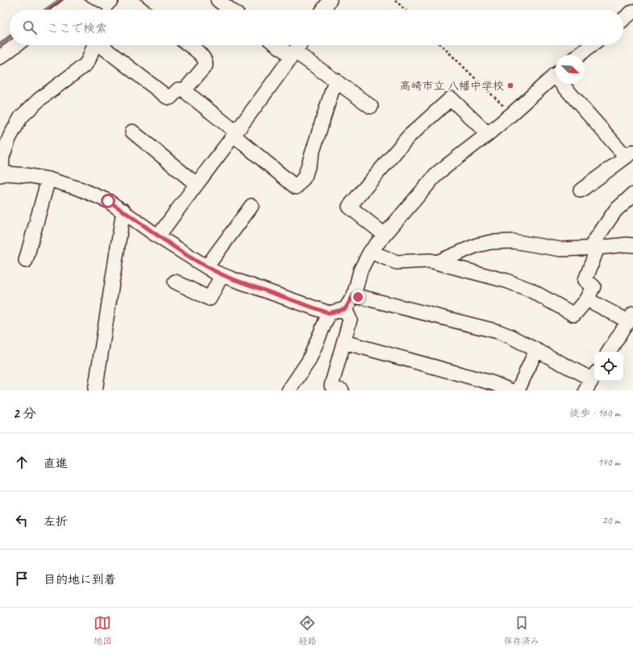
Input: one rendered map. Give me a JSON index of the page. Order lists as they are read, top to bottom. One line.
{"places":["高崎市立 八幡中学校"],"north":"bottom right","page":{"search":"ここで検索","heading":["2 分","徒歩 · 160 m"],"list":[["直進","140 m"],["左折","20 m"],"目的地に到着"],"nav":["地図","経路","保存済み"]}}
